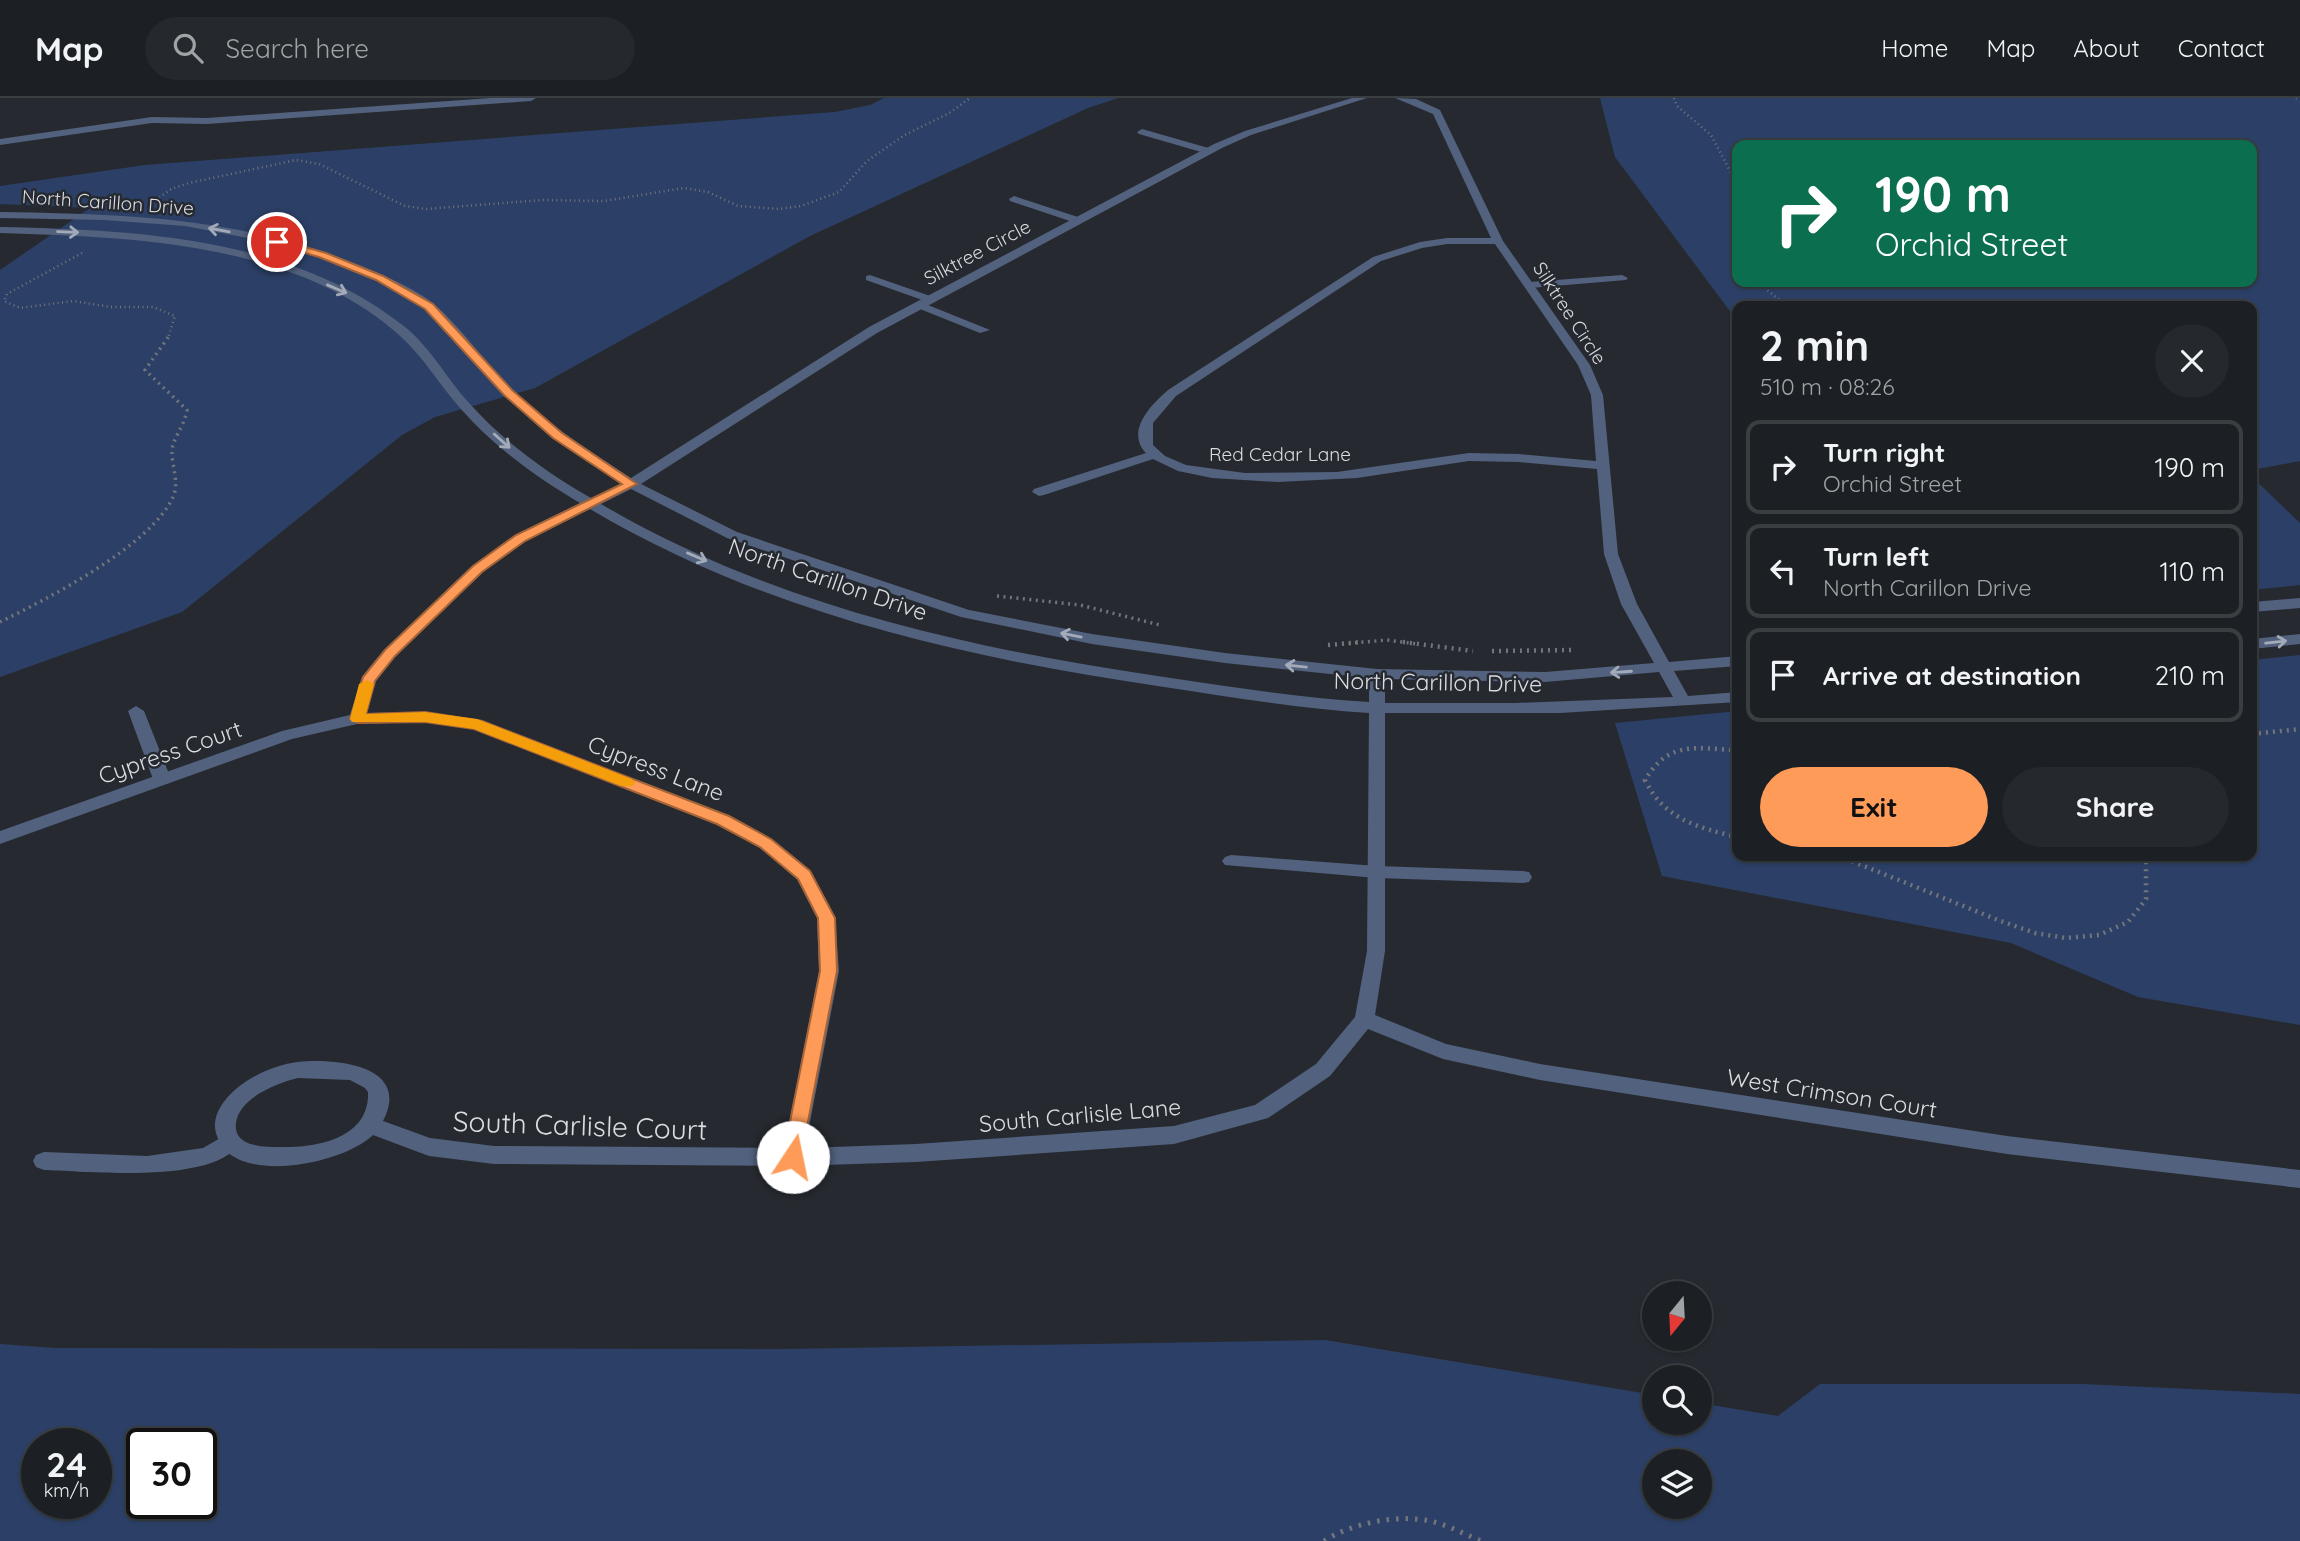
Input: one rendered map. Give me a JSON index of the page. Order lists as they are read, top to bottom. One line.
{"streets":{"street":["North Carillon Drive","Silktree Circle","Red Cedar Lane","Cypress Court","Cypress Lane","West Crimson Court","South Carlisle Lane","South Carlisle Court"]},"crossings":[["North Carillon Drive","Silktree Circle"],["North Carillon Drive","South Carlisle Lane"],["Silktree Circle","Red Cedar Lane"],["Silktree Circle","Cypress Court"],["Silktree Circle","Cypress Lane"],["Cypress Court","Cypress Lane"],["Cypress Lane","South Carlisle Lane"],["Cypress Lane","South Carlisle Court"],["West Crimson Court","South Carlisle Lane"],["South Carlisle Lane","South Carlisle Court"]],"north":"bottom","page":{"header":"Map","search":"Search here","nav":["Home","Map","About","Contact"],"turn":["190 m","Orchid Street"],"heading":["2 min","510 m · 08:26"],"list":[{"name":"Turn right","note":"Orchid Street","value":"190 m"},{"name":"Turn left","note":"North Carillon Drive","value":"110 m"},{"name":"Arrive at destination","value":"210 m"}],"buttons":["Exit","Share"],"speed":"24 km/h","limit":"30"}}
